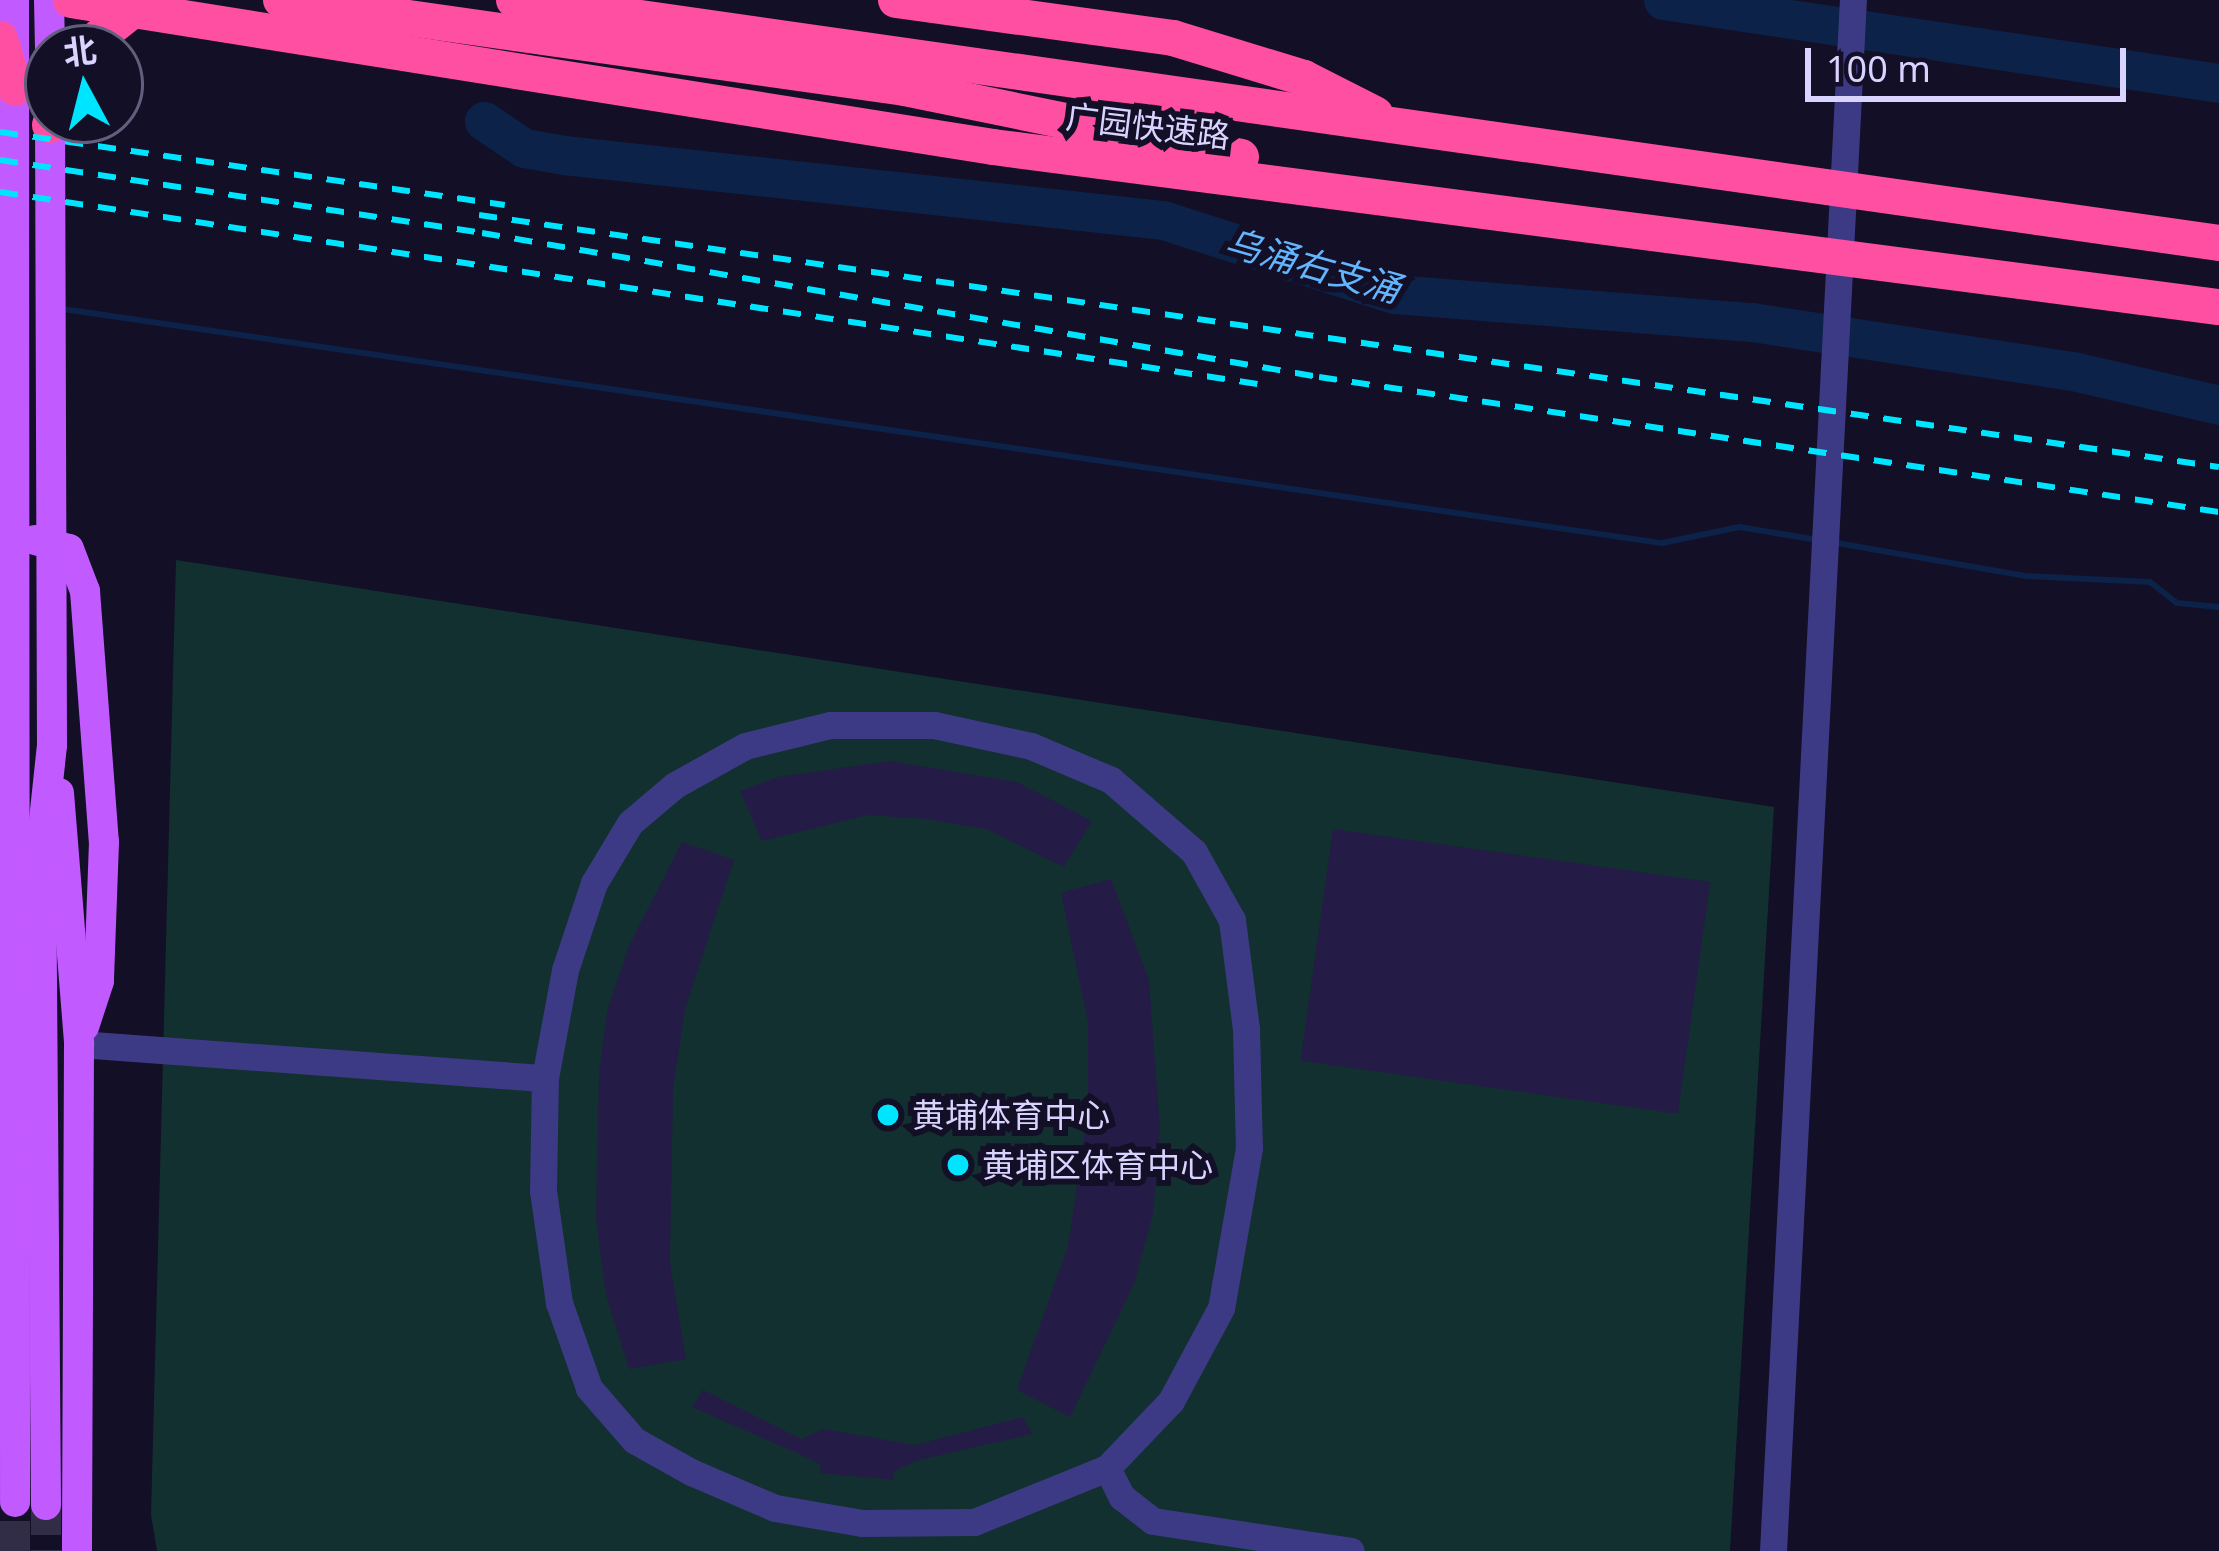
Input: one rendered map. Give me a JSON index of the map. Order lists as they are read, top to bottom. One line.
{"streets":{"highway":["广园快速路"]},"water":["乌涌右支涌"],"places":["黄埔体育中心","黄埔区体育中心"],"scale_bar":"100 m","north":"top"}
